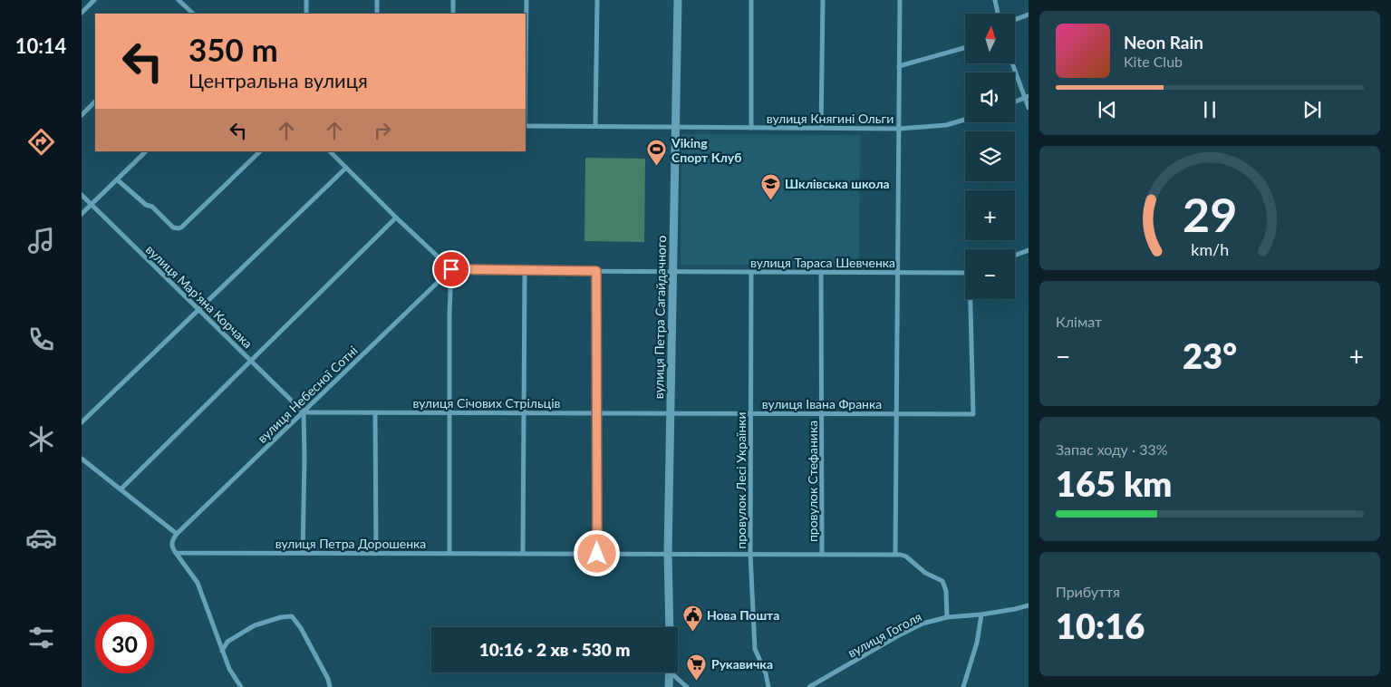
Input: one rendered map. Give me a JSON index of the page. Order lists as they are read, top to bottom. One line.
{"streets":{"street":["вулиця Княгині Ольги","вулиця Тараса Шевченка","вулиця Мар'яна Корчака","вулиця Петра Сагайдачного","вулиця Небесної Сотні","вулиця Січових Стрільців","вулиця Івана Франка","провулок Лесі Українки","провулок Стефаника","вулиця Петра Дорошенка","вулиця Гоголя"]},"crossings":[["вулиця Княгині Ольги","вулиця Петра Сагайдачного"],["вулиця Тараса Шевченка","вулиця Петра Сагайдачного"],["вулиця Тараса Шевченка","вулиця Небесної Сотні"],["вулиця Тараса Шевченка","провулок Лесі Українки"],["вулиця Тараса Шевченка","провулок Стефаника"],["вулиця Мар'яна Корчака","вулиця Небесної Сотні"],["вулиця Мар'яна Корчака","вулиця Січових Стрільців"],["вулиця Петра Сагайдачного","вулиця Січових Стрільців"],["вулиця Петра Сагайдачного","вулиця Івана Франка"],["вулиця Петра Сагайдачного","вулиця Петра Дорошенка"],["вулиця Небесної Сотні","вулиця Січових Стрільців"],["вулиця Січових Стрільців","вулиця Івана Франка"],["вулиця Івана Франка","провулок Лесі Українки"],["вулиця Івана Франка","провулок Стефаника"],["провулок Лесі Українки","вулиця Петра Дорошенка"],["провулок Стефаника","вулиця Петра Дорошенка"]],"places":{"sports":["Viking Спорт Клуб"],"school or university":["Шклівська школа"],"public building":["Нова Пошта"],"supermarket":["Рукавичка"]},"north":"top","page":{"tabs":"10:14","map_buttons":["+","−"],"turn":["350 m","Центральна вулиця"],"song":["Neon Rain","Kite Club"],"tile":["Клімат",["Запас ходу · 33%","165 km"],["Прибуття","10:16"]],"heat":["−","23°","+"],"limit":"30","trip":"10:16 · 2 хв · 530 m","gauge":["29","km/h"]}}
